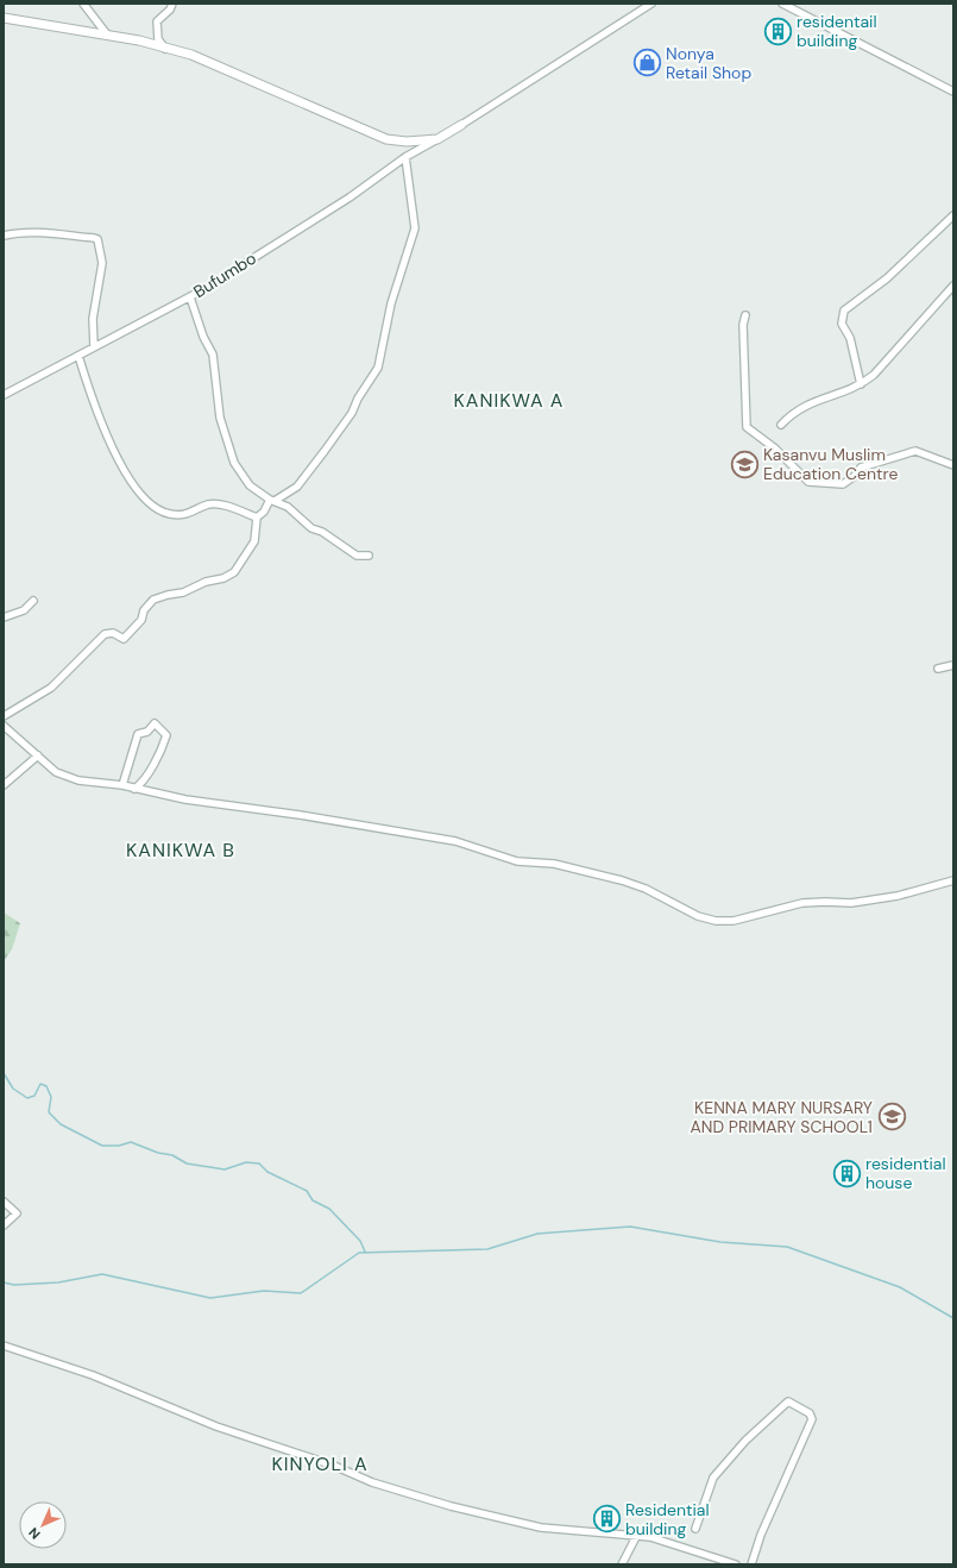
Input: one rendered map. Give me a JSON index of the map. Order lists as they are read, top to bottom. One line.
{"streets":{"street":["Bufumbo"]},"districts":["KANIKWA A","KANIKWA B","KINYOLI A"],"places":{"building":["residentail building","residential house","Residential building"],"shop":["Nonya Retail Shop"],"school or university":["Kasanvu Muslim Education Centre","KENNA MARY NURSARY AND PRIMARY SCHOOL1"]},"north":"bottom left"}
